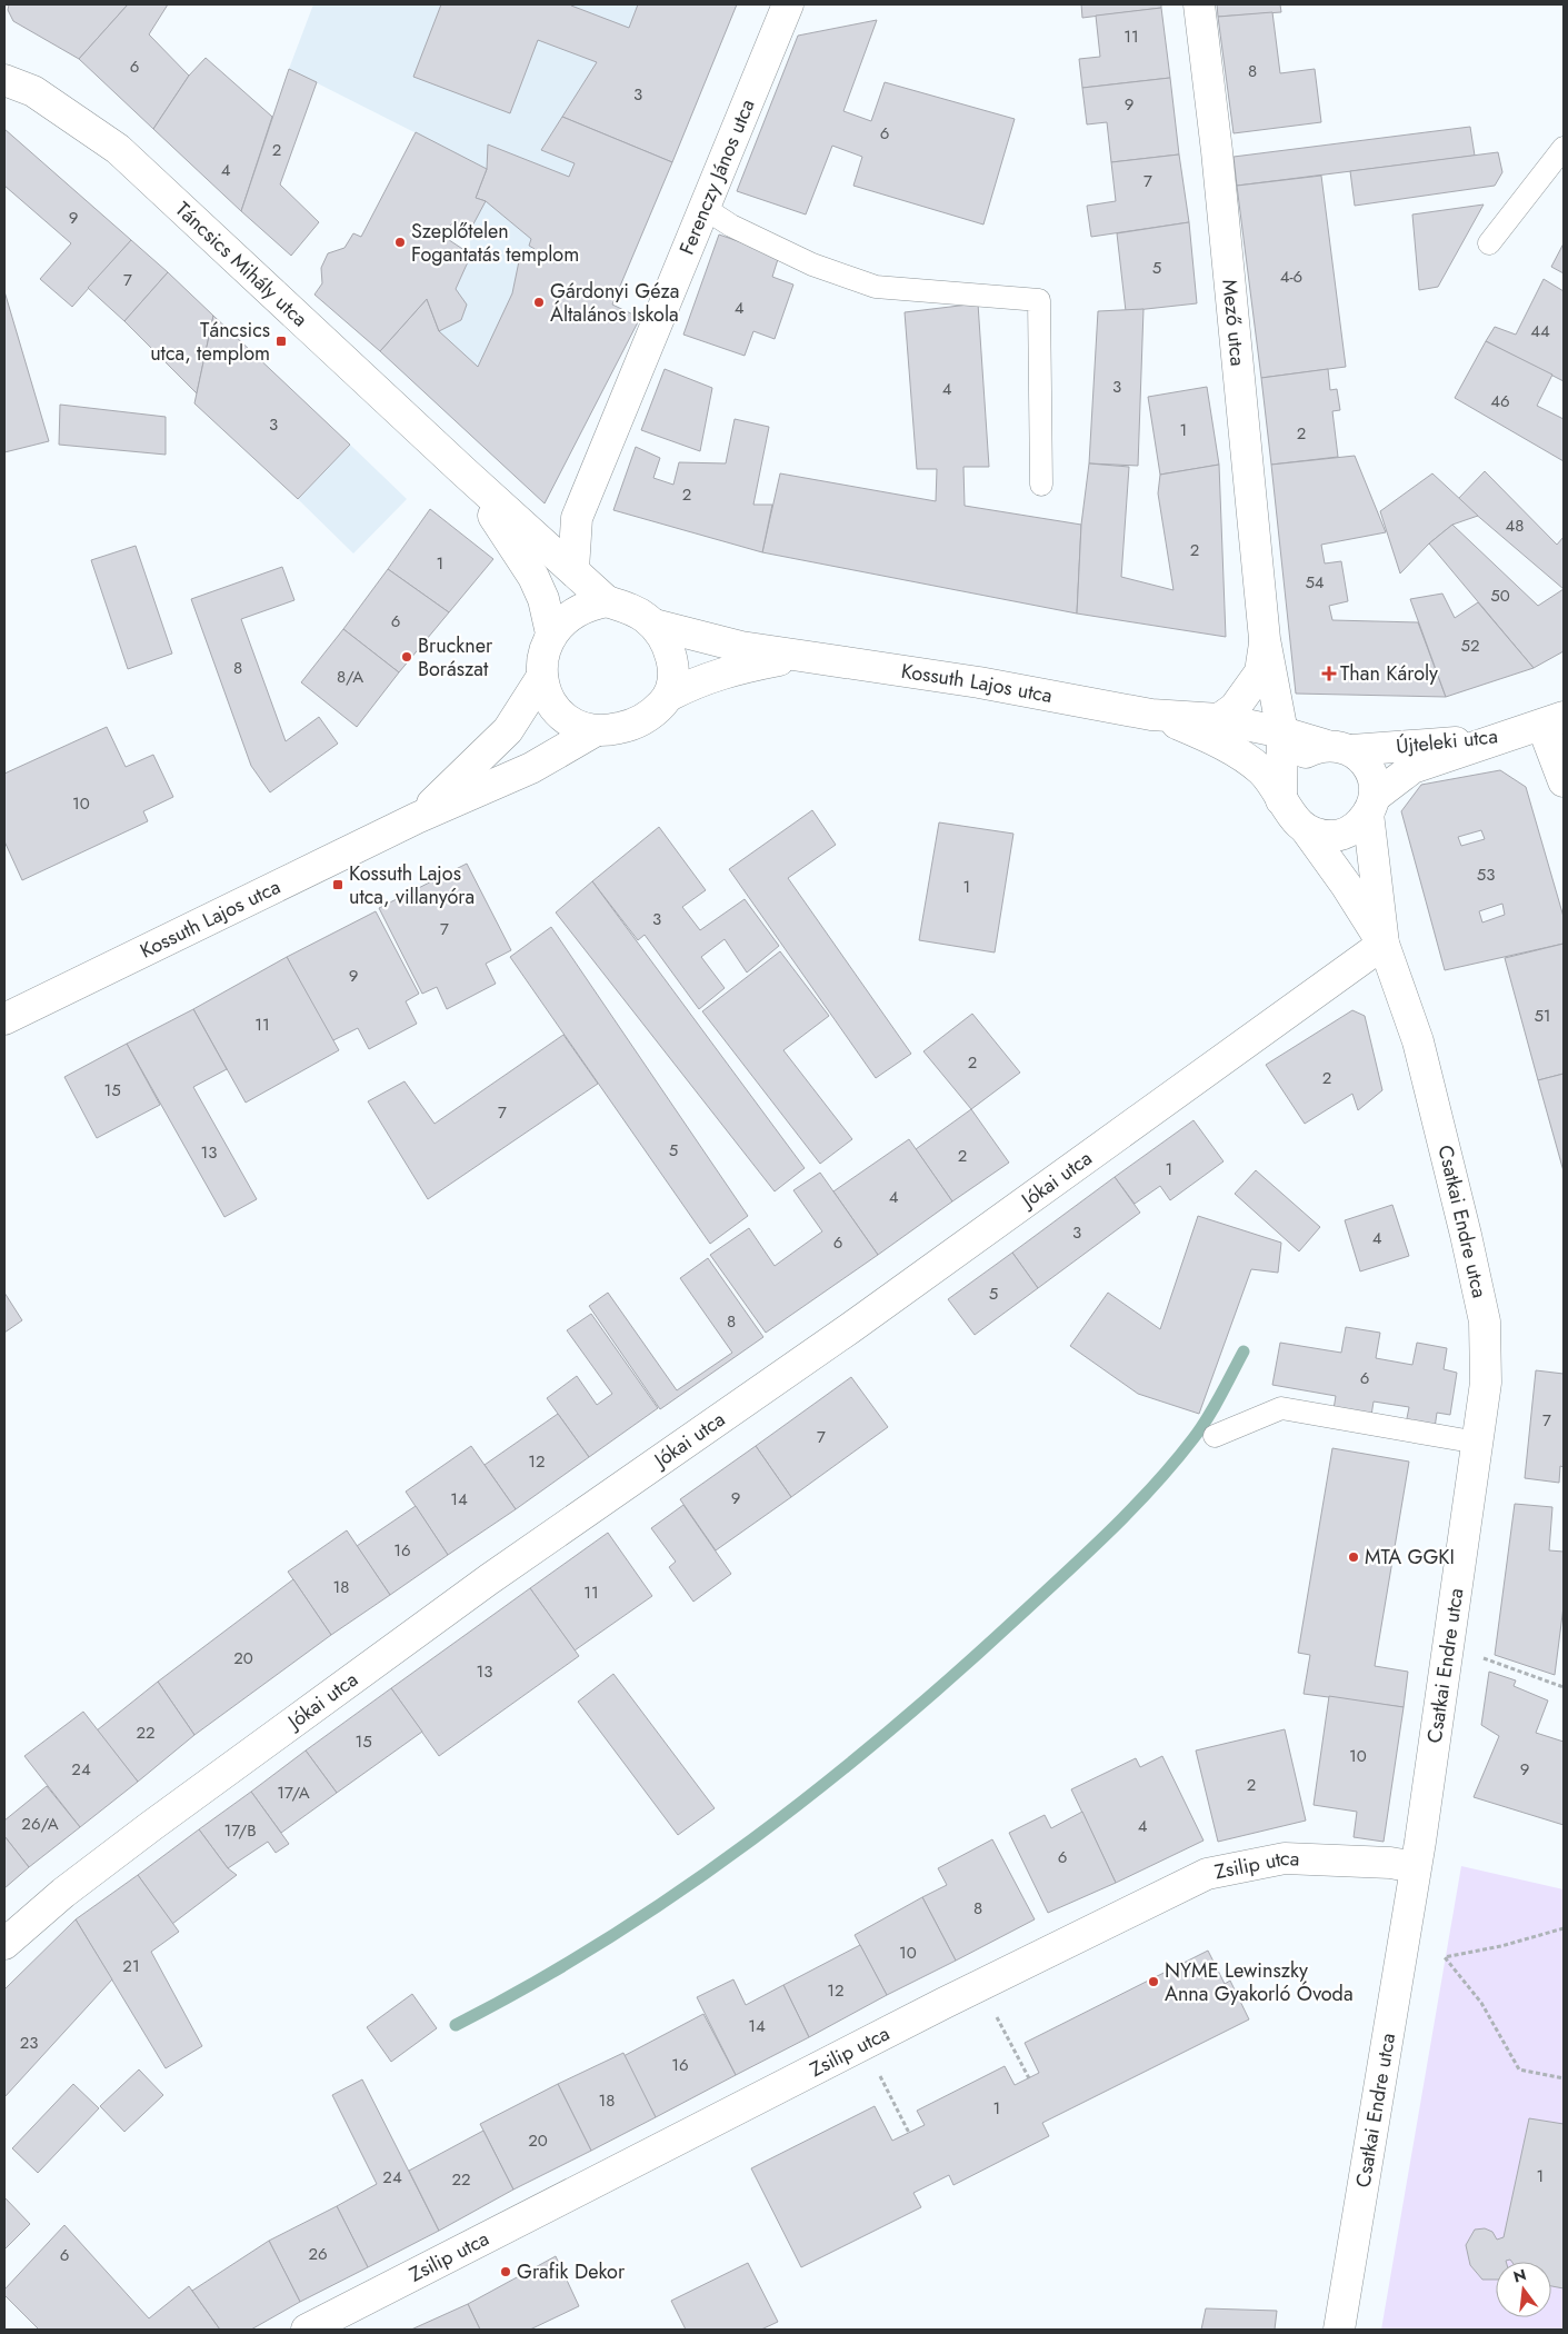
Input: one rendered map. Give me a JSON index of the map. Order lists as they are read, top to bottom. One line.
{"streets":{"street":["Ferenczy János utca","Táncsics Mihály utca","Mező utca","Kossuth Lajos utca","Újteleki utca","Jókai utca","Csatkai Endre utca","Zsilip utca"]},"crossings":[["Ferenczy János utca","Táncsics Mihály utca"],["Táncsics Mihály utca","Kossuth Lajos utca"],["Mező utca","Kossuth Lajos utca"],["Mező utca","Újteleki utca"],["Mező utca","Csatkai Endre utca"],["Kossuth Lajos utca","Újteleki utca"],["Kossuth Lajos utca","Csatkai Endre utca"],["Újteleki utca","Csatkai Endre utca"],["Jókai utca","Csatkai Endre utca"],["Csatkai Endre utca","Zsilip utca"]],"places":{"other":["Szeplőtelen Fogantatás templom","Gárdonyi Géza Általános Iskola","Bruckner Borászat","MTA GGKI","NYME Lewinszky Anna Gyakorló Óvoda","Grafik Dekor"],"transit":["Táncsics utca, templom","Kossuth Lajos utca, villanyóra"],"health":["Than Károly"]},"house_numbers":["11","6","8","3","9","6","2","4","7","9","5","4-6","7","4","44","3","4","46","3","1","2","2","48","2","1","54","50","6","52","8","8/A","10","53","1","3","7","9","51","11","2","2","15","7","5","13","2","1","4","3","4","6","5","8","6","7","7","12","9","14","16","18","11","20","13","22","15","10","24","9","2","17/A","26/A","4","17/B","6","8","10","21","12","14","23","16","18","1","20","1","24","22","26","6"],"north":"top"}
